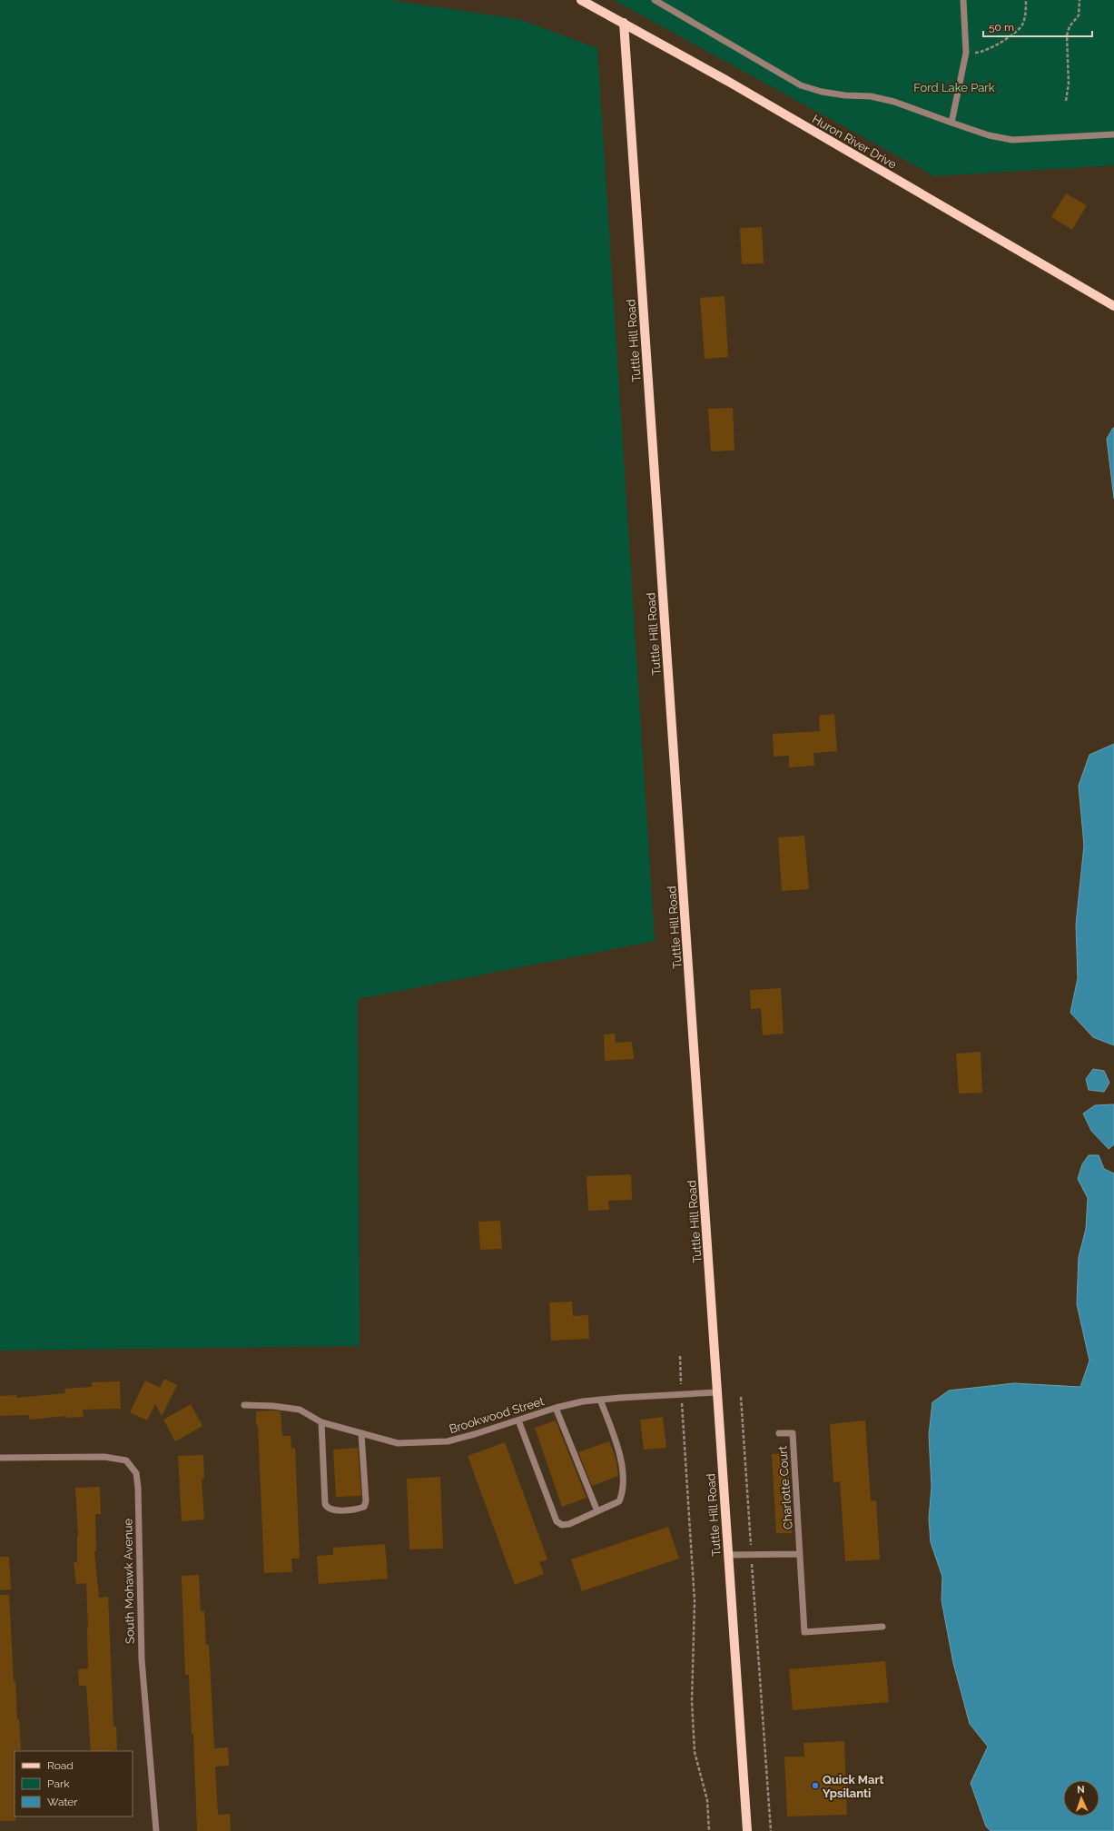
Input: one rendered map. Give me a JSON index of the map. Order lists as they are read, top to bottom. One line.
{"streets":{"main road":["Huron River Drive","Tuttle Hill Road"],"street":["Brookwood Street","Charlotte Court","South Mohawk Avenue"]},"crossings":[["Huron River Drive","Tuttle Hill Road"],["Tuttle Hill Road","Brookwood Street"]],"parks":["Ford Lake Park"],"places":["Quick Mart Ypsilanti"],"legend":["Road","Park","Water"],"scale_bar":"50 m","north":"top"}
